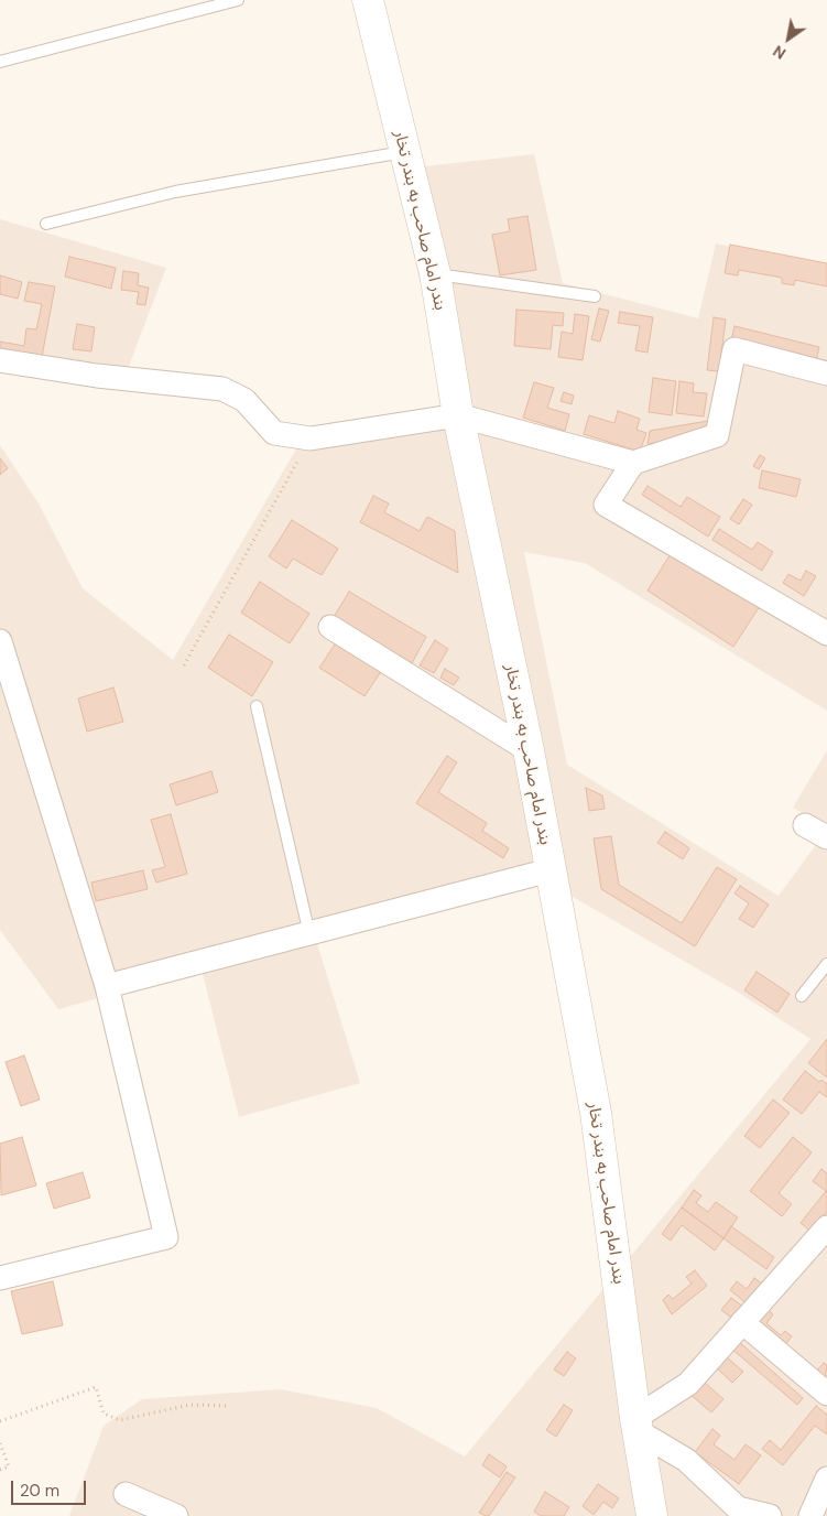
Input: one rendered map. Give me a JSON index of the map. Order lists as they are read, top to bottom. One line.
{"streets":{"main road":["بندر امام صاحب به بندر تخار"]},"scale_bar":"20 m","north":"bottom left"}
